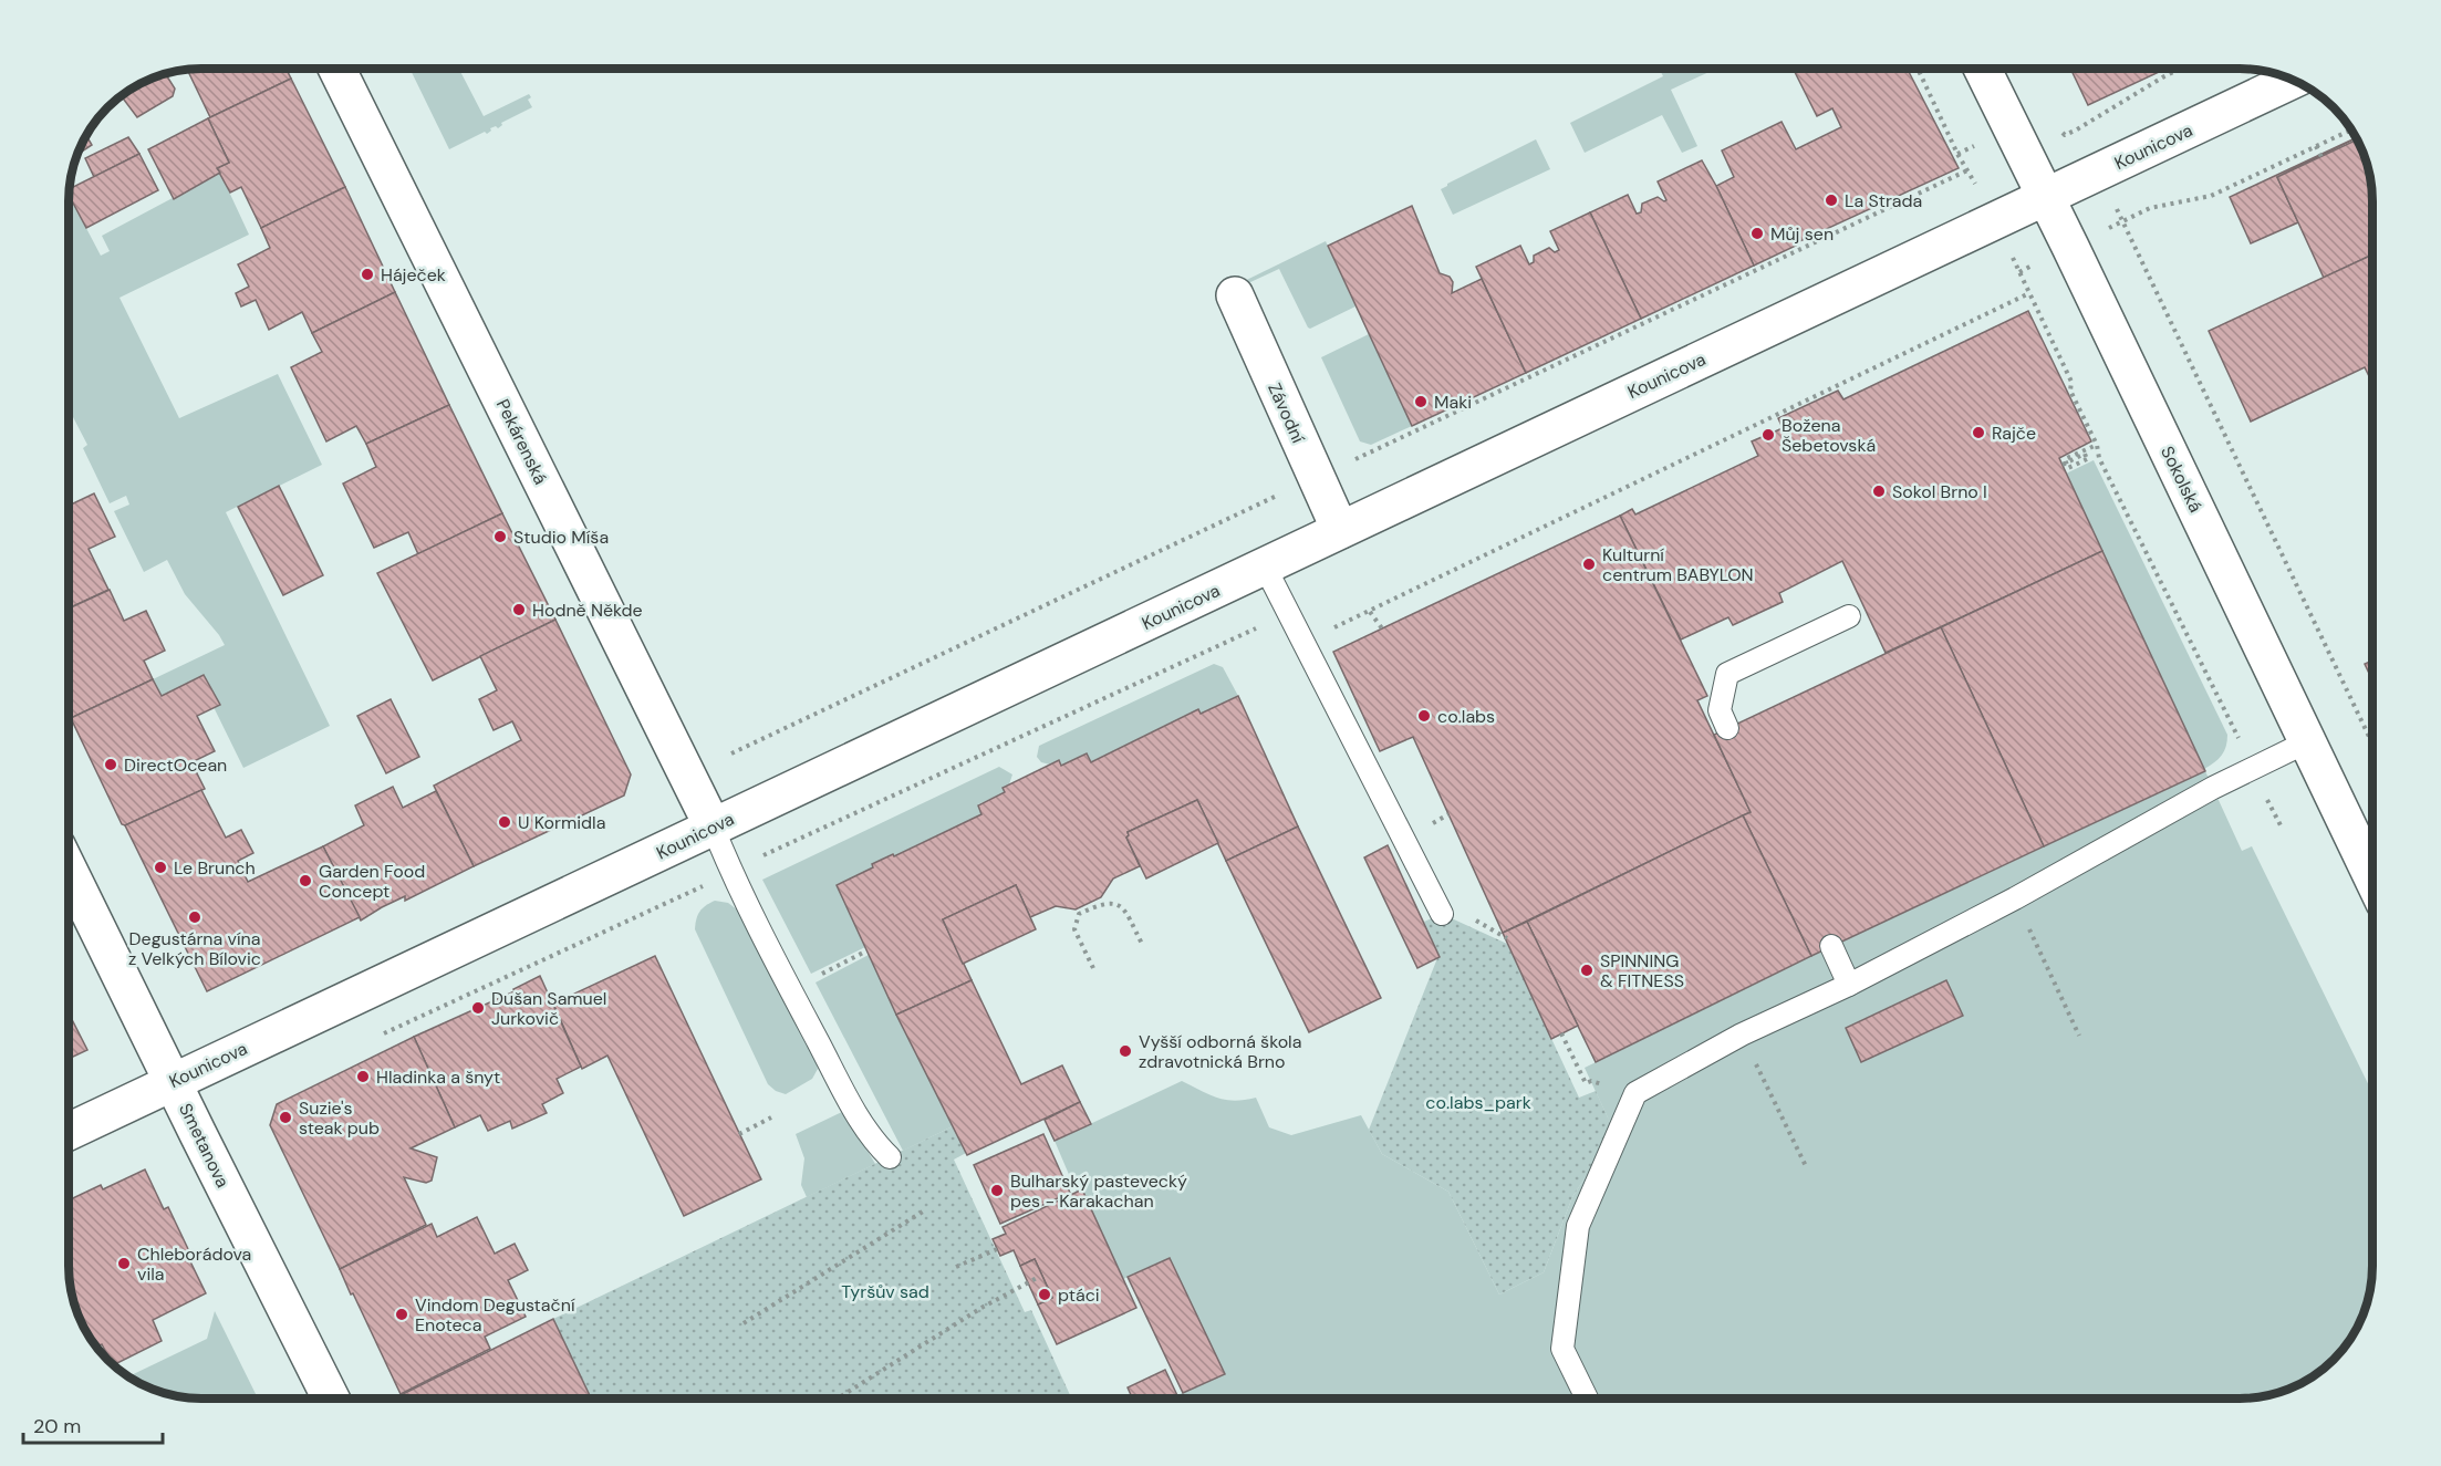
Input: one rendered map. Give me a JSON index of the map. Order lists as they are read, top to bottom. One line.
{"streets":{"street":["Kounicova","Závodní","Pekárenská","Sokolská","Smetanova"]},"crossings":[["Kounicova","Závodní"],["Kounicova","Pekárenská"],["Kounicova","Sokolská"],["Kounicova","Smetanova"]],"parks":["co.labs_park","Tyršův sad"],"places":["La Strada","Můj sen","Háječek","Maki","Rajče","Božena Šebetovská","Sokol Brno I","Studio Míša","Kulturní centrum BABYLON","Hodně Někde","co.labs","DirectOcean","U Kormidla","Le Brunch","Garden Food Concept","Degustárna vína z Velkých Bílovic","SPINNING & FITNESS","Dušan Samuel Jurkovič","Vyšší odborná škola zdravotnická Brno","Hladinka a šnyt","Suzie's steak pub","Bulharský pastevecký pes - Karakachan","Chleborádova vila","ptáci","Vindom Degustační Enoteca"],"scale_bar":"20 m"}
